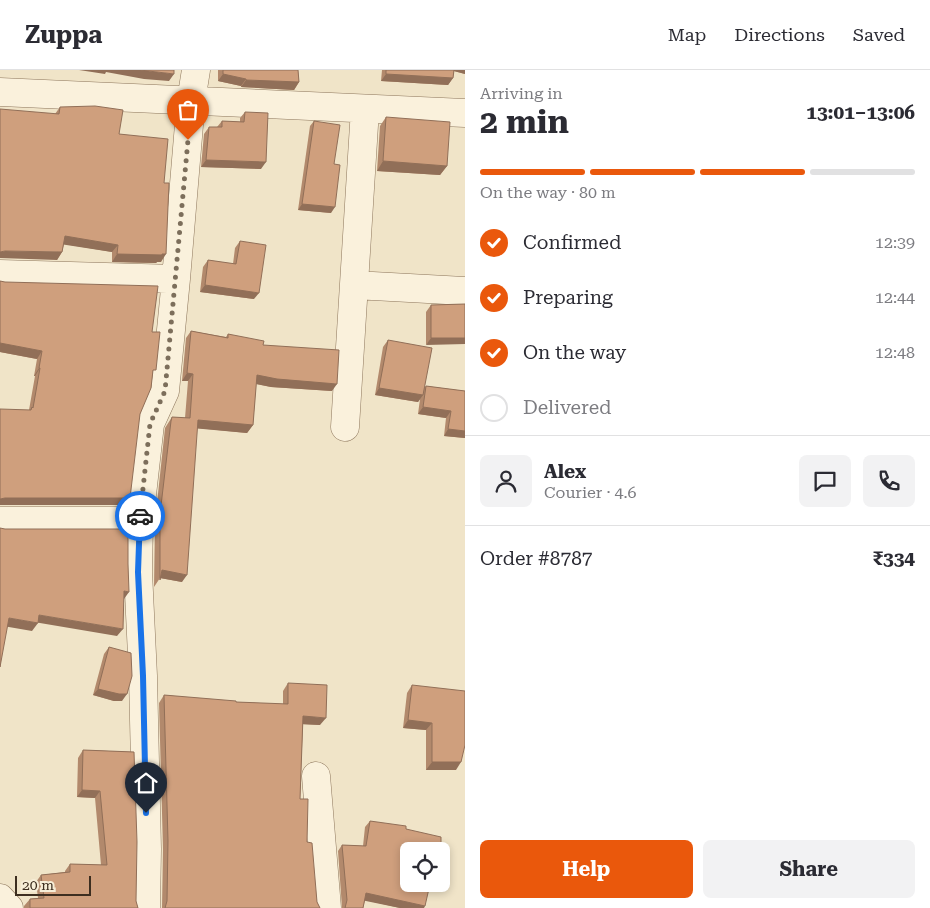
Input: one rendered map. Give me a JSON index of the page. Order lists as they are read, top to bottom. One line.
{"scale_bar":"20 m","page":{"header":"Zuppa","nav":["Map","Directions","Saved"],"heading":["2 min","Arriving in","13:01–13:06"],"panel":["Alex","Courier · 4.6","Order #8787","₹334"],"bar":"On the way · 80 m","list":[["Confirmed","12:39"],["Preparing","12:44"],["On the way","12:48"],"Delivered"],"buttons":["Help","Share"],"scale":"20 m"}}
